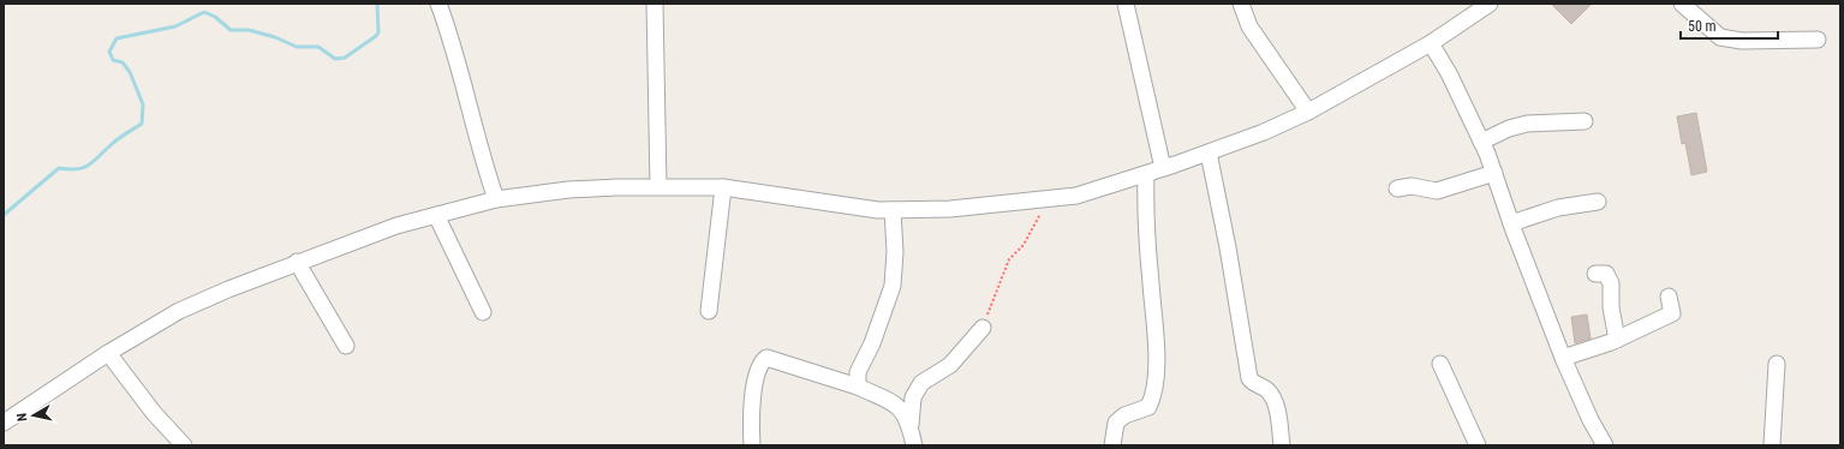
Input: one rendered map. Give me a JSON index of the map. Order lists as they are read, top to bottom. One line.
{"scale_bar":"50 m","north":"left"}
